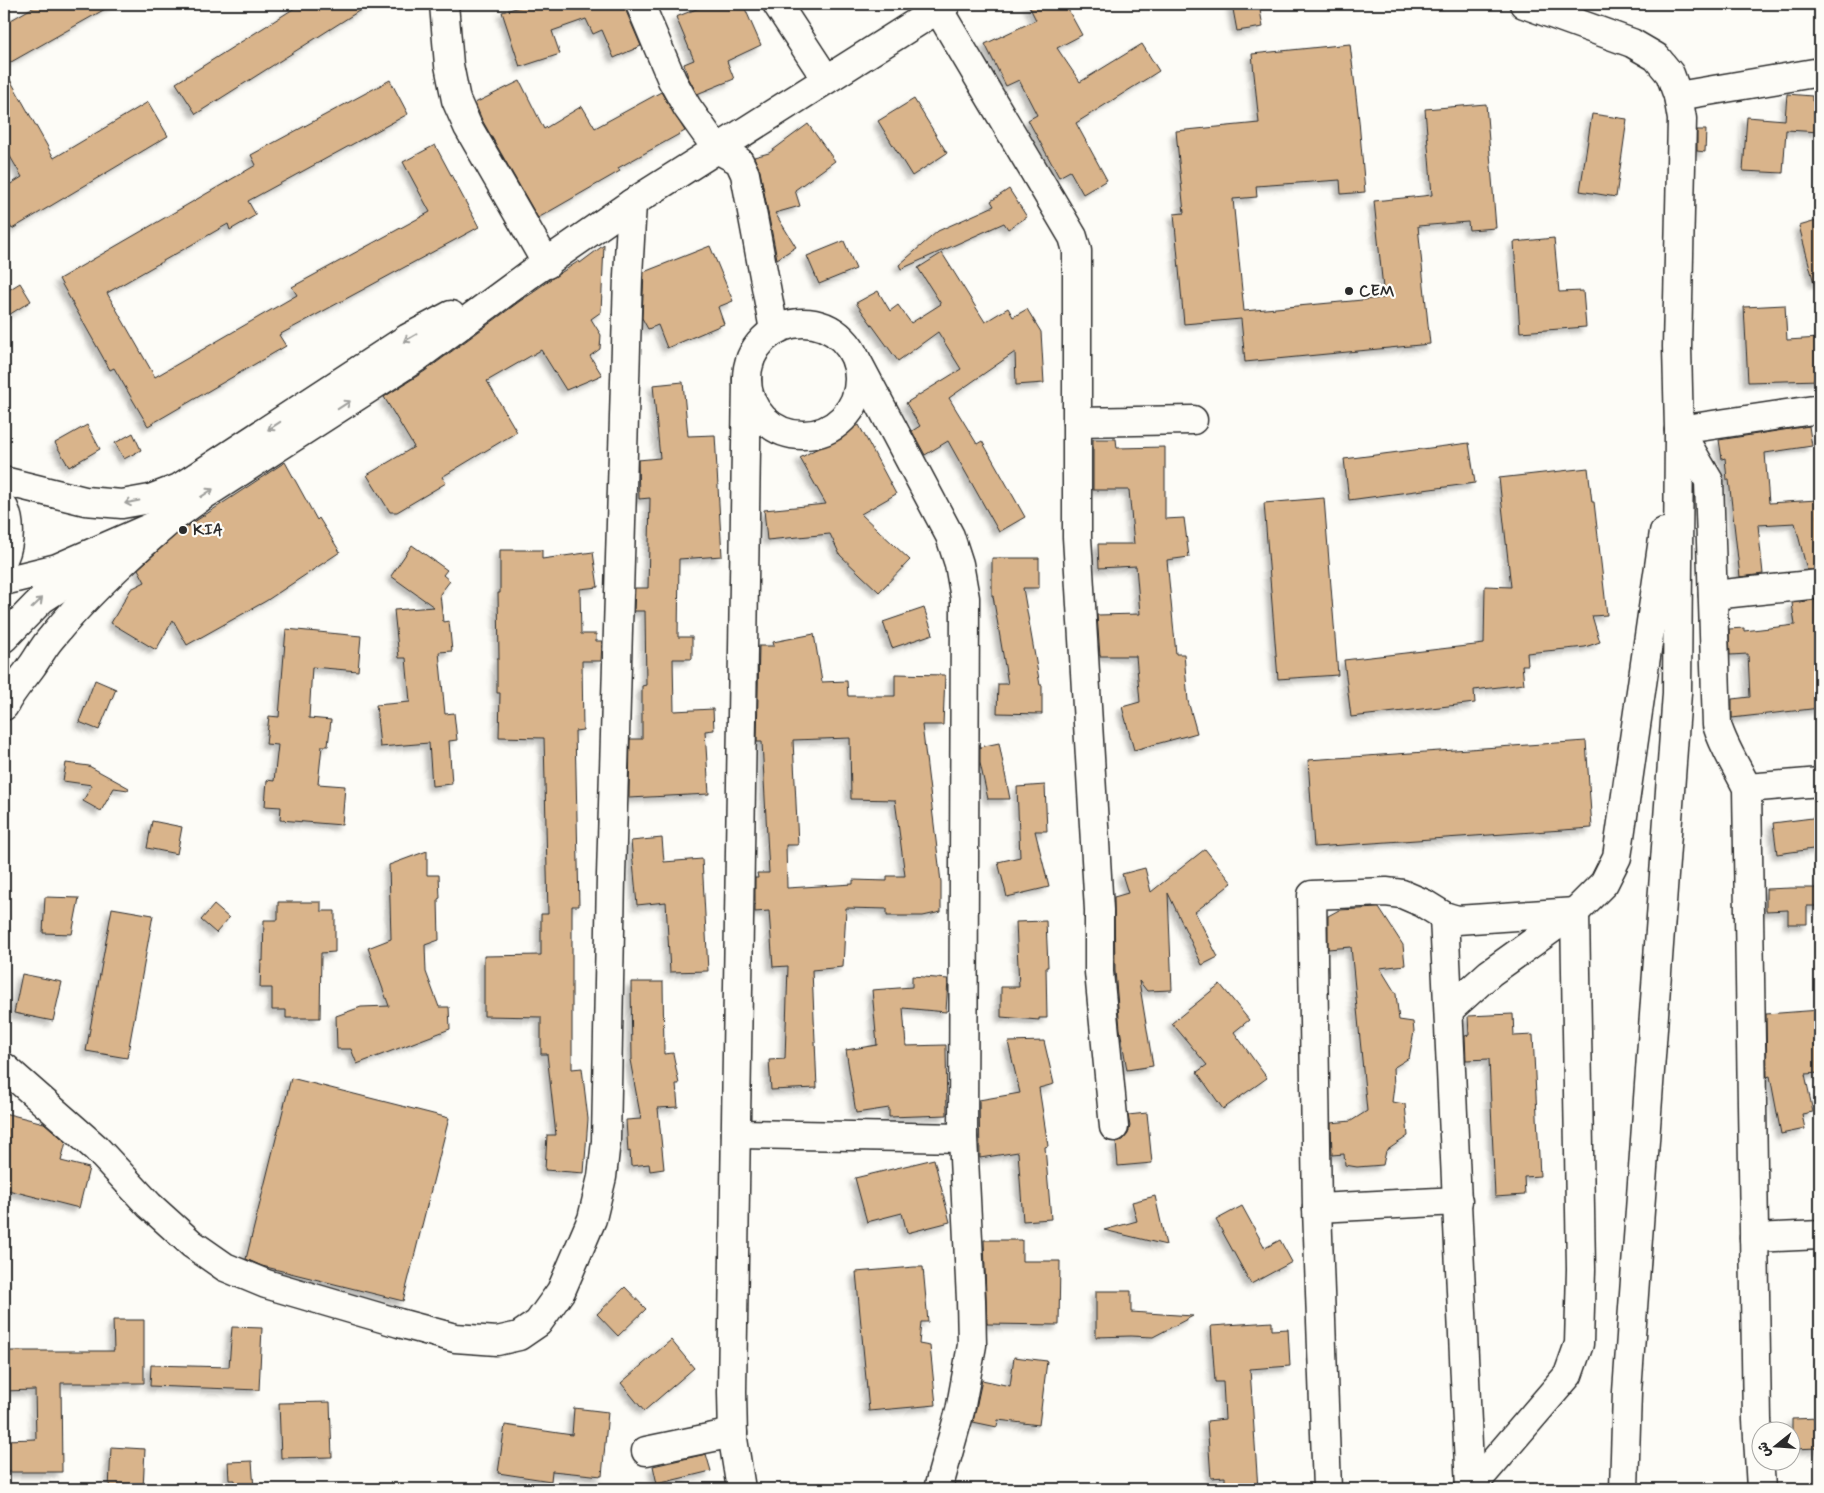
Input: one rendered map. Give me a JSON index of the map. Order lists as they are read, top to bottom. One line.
{"places":["CEM","KIA"],"north":"left"}
